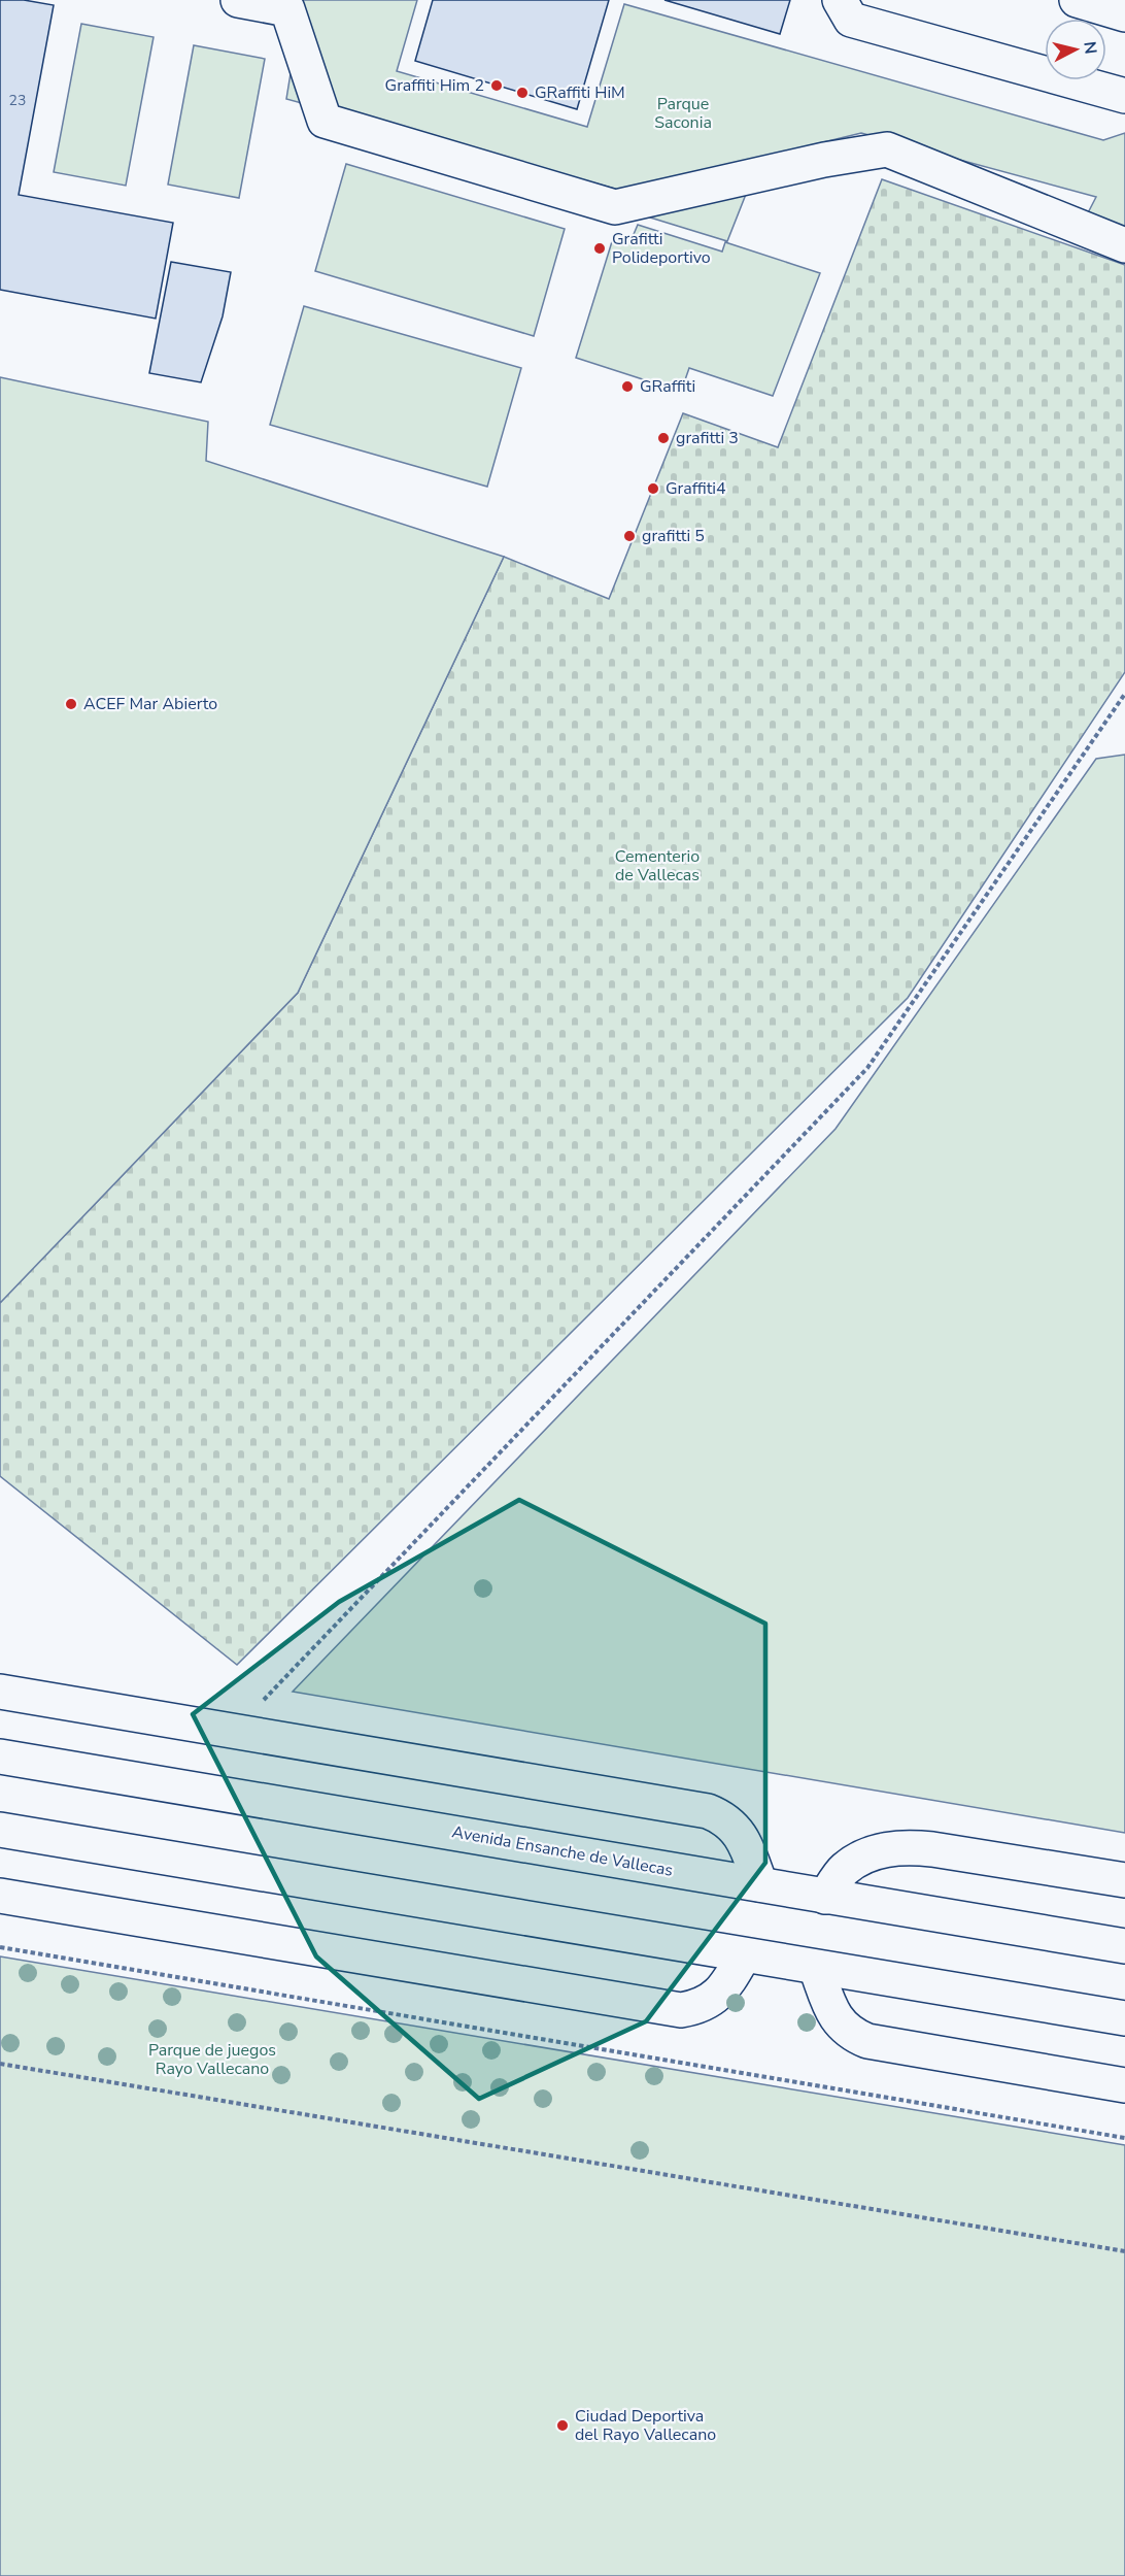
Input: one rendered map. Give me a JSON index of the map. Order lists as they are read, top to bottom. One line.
{"streets":{"main road":["Avenida Ensanche de Vallecas"]},"parks":["Parque Saconia","Cementerio de Vallecas","Parque de juegos Rayo Vallecano"],"places":["Graffiti Him 2","GRaffiti HiM","Grafitti Polideportivo","GRaffiti","grafitti 3","Graffiti4","grafitti 5","ACEF Mar Abierto","Ciudad Deportiva del Rayo Vallecano"],"house_numbers":["23"],"north":"right"}
